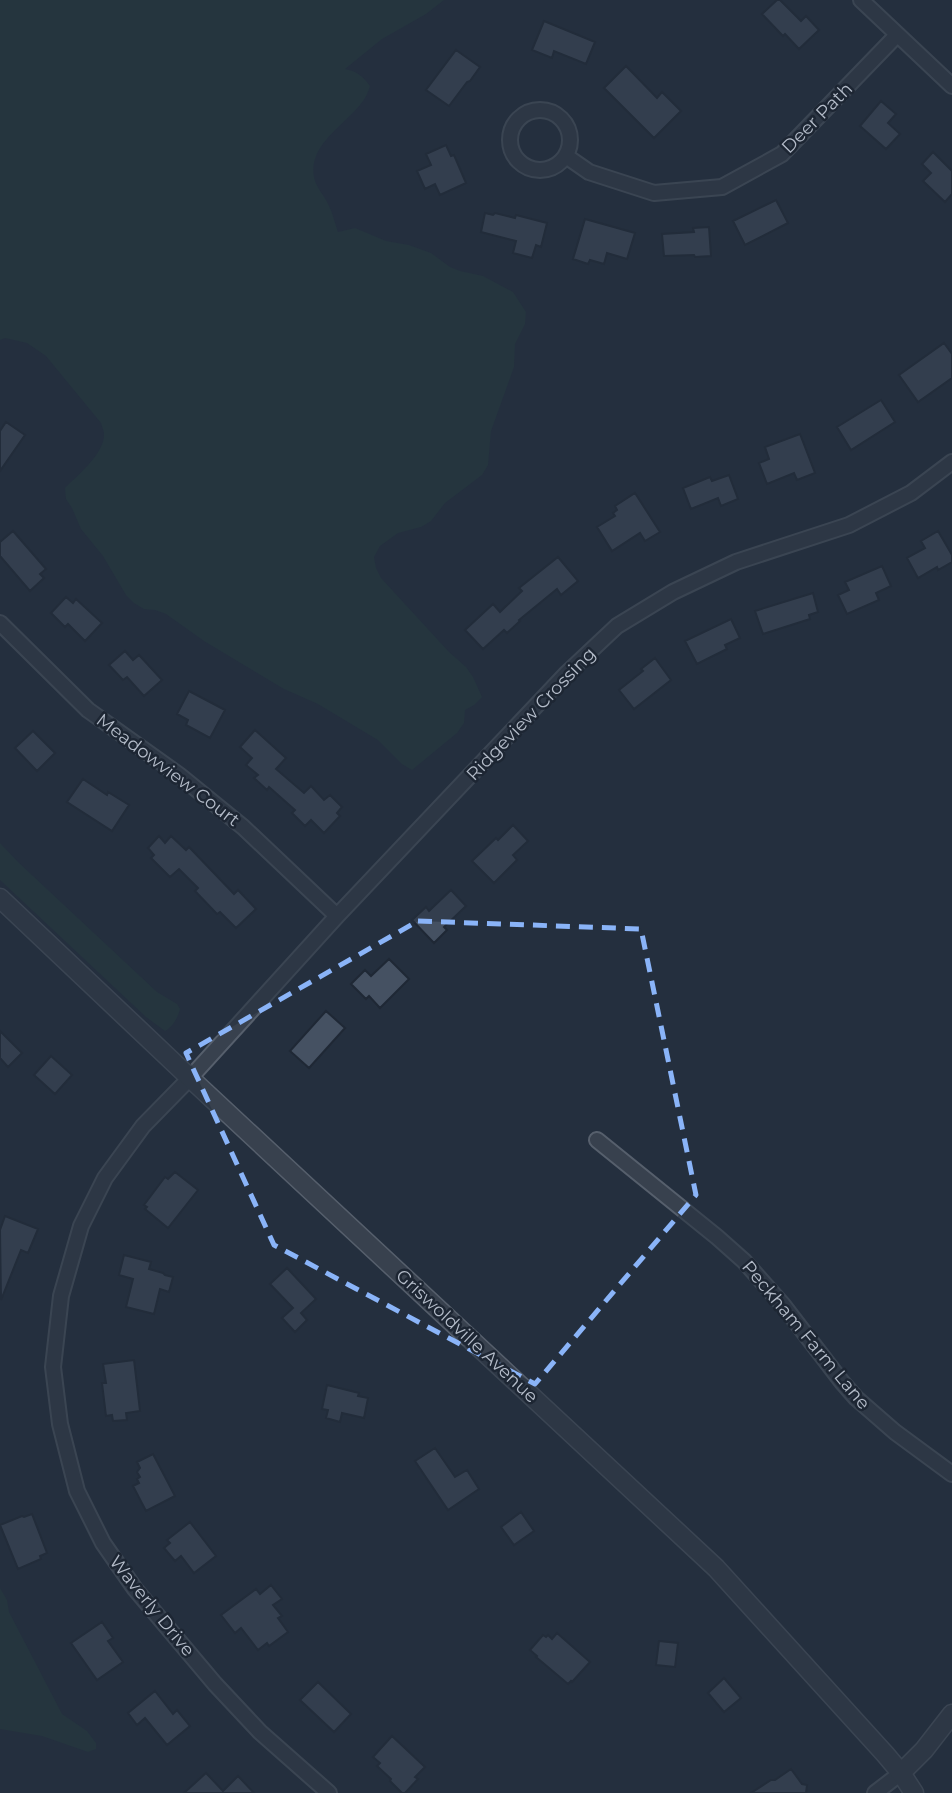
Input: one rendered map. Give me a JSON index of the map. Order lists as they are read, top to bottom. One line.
{"streets":{"street":["Deer Path","Ridgeview Crossing","Meadowview Court","Peckham Farm Lane","Griswoldville Avenue","Waverly Drive"]},"crossings":[["Ridgeview Crossing","Meadowview Court"],["Ridgeview Crossing","Griswoldville Avenue"],["Ridgeview Crossing","Waverly Drive"],["Griswoldville Avenue","Waverly Drive"]]}
